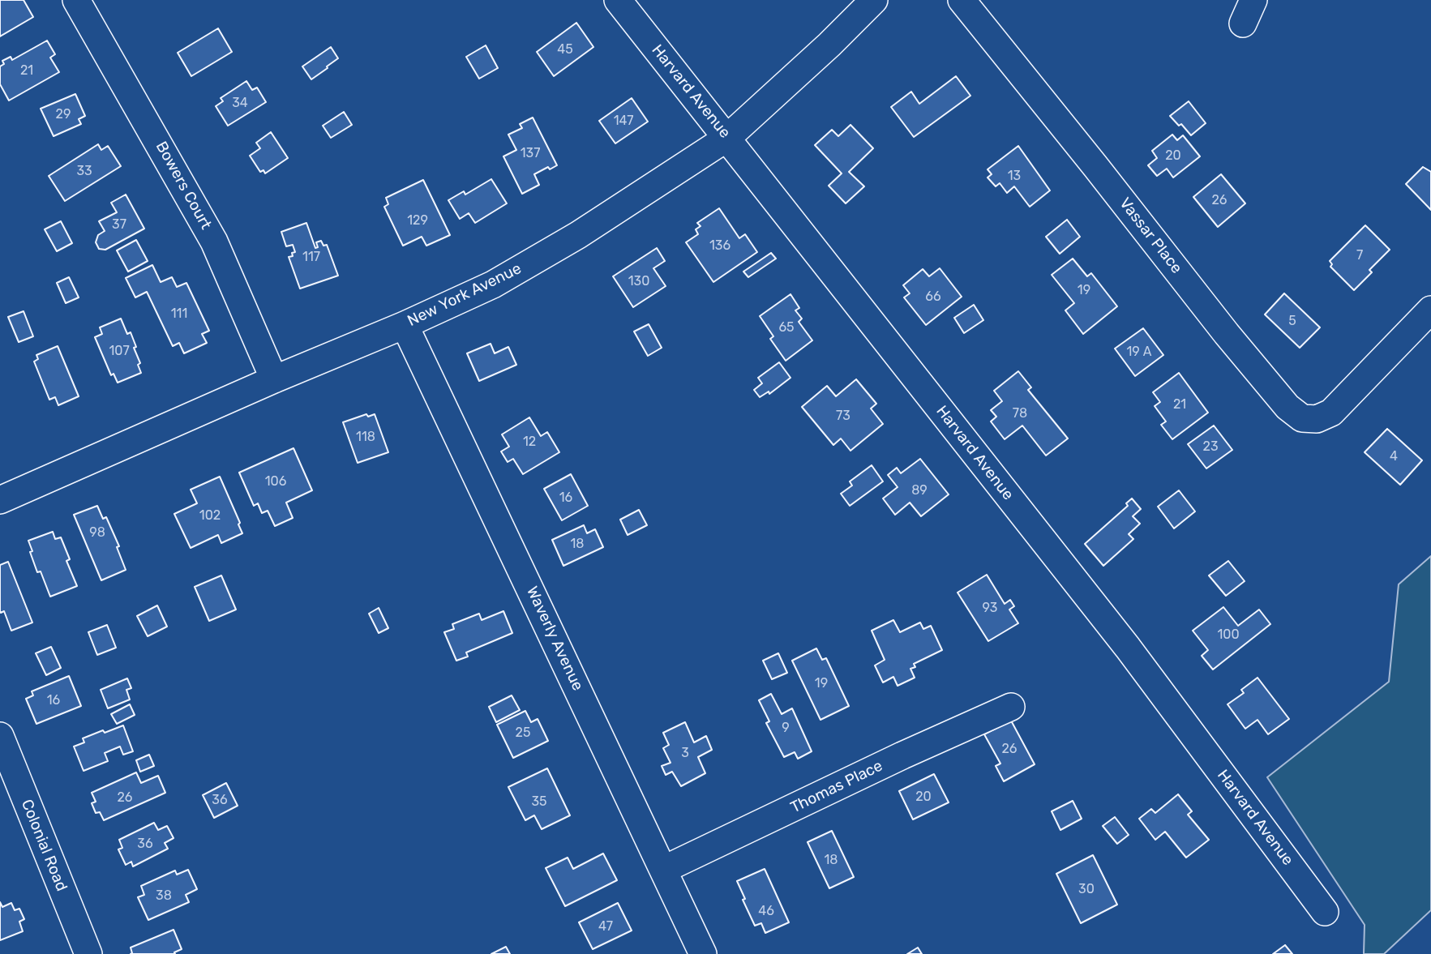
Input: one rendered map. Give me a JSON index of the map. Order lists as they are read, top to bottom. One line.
{"streets":{"street":["Harvard Avenue","Bowers Court","Vassar Place","New York Avenue","Waverly Avenue","Thomas Place","Colonial Road"]},"crossings":[["Harvard Avenue","New York Avenue"],["Bowers Court","New York Avenue"],["New York Avenue","Waverly Avenue"],["Waverly Avenue","Thomas Place"]],"house_numbers":["45","21","34","29","147","137","20","33","13","26","129","37","136","7","117","130","19","66","111","5","65","107","19 A","21","78","73","118","12","23","4","106","89","16","102","98","18","93","100","19","16","9","25","26","3","20","26","36","35","36","18","30","38","46","47"]}
